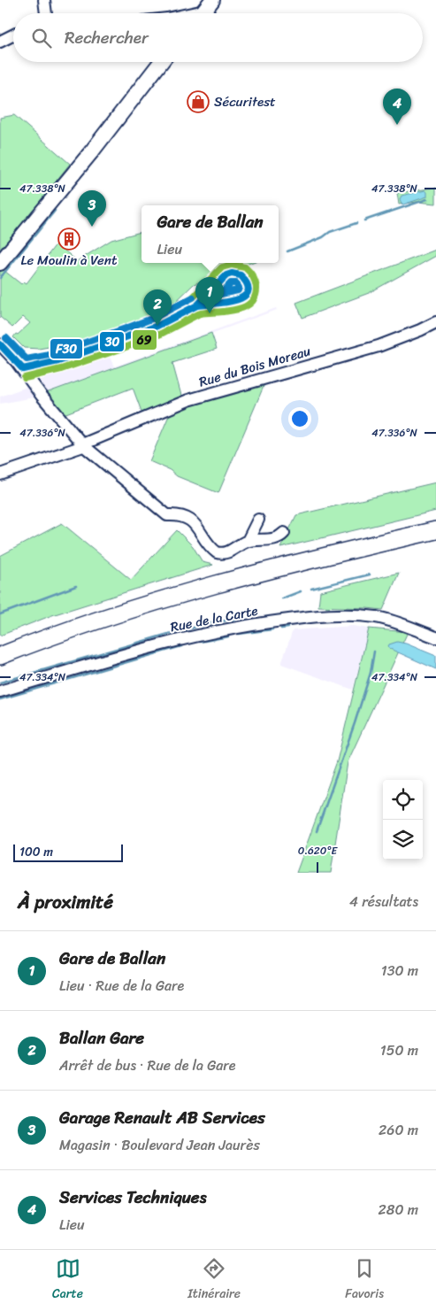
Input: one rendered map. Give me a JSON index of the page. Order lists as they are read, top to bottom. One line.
{"streets":{"street":["Rue du Bois Moreau","Rue de la Carte"]},"places":{"shop":["Sécuritest"],"building":["Le Moulin à Vent"]},"lines":["transit line 69","transit line 30","transit line F30"],"scale_bar":"100 m","page":{"search":"Rechercher","pins":["4","3","1","2"],"popup":["Gare de Ballan","Lieu"],"scale":"100 m","heading":["À proximité","4 résultats"],"list":[{"mark":"1","name":"Gare de Ballan","note":"Lieu · Rue de la Gare","value":"130 m"},{"mark":"2","name":"Ballan Gare","note":"Arrêt de bus · Rue de la Gare","value":"150 m"},{"mark":"3","name":"Garage Renault AB Services","note":"Magasin · Boulevard Jean Jaurès","value":"260 m"},{"mark":"4","name":"Services Techniques","note":"Lieu","value":"280 m"}],"nav":["Carte","Itinéraire","Favoris"]},"coordinates":["47.338°N","47.336°N","47.334°N","0.620°E"]}
